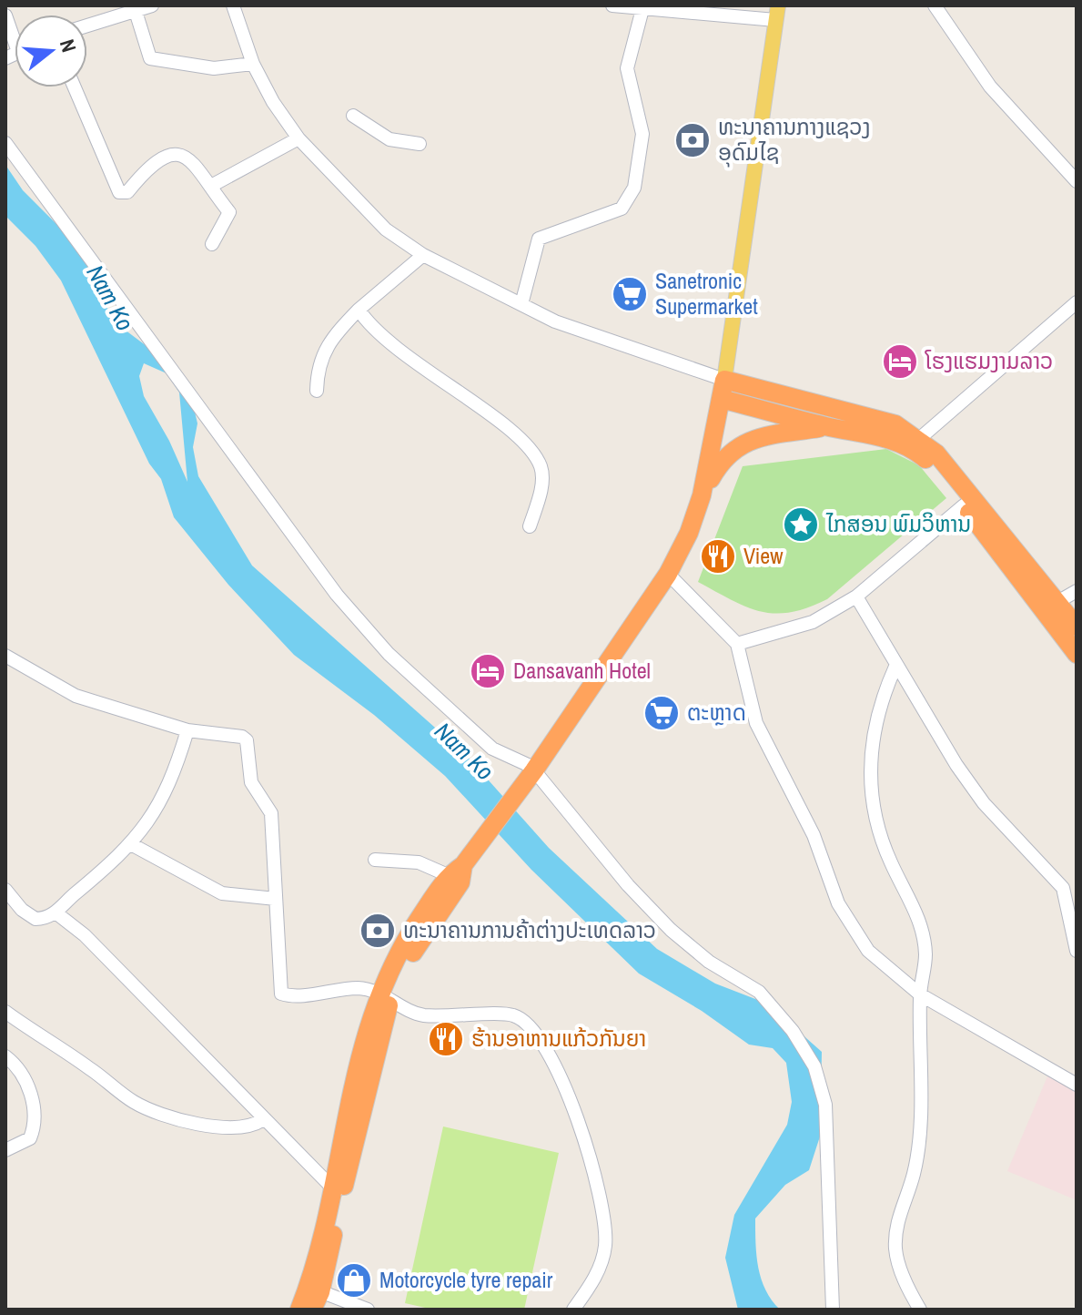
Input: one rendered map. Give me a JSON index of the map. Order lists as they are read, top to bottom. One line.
{"water":["Nam Ko"],"places":{"bank":["ທະນາຄານກາງແຊວງ ອຸດົມໄຊ","ທະນາຄານການຄ້າຕ່າງປະເທດລາວ"],"supermarket":["Sanetronic Supermarket","ຕະຫຼາດ"],"hotel":["ໂຮງແຮມງາມລາວ","Dansavanh Hotel"],"place":["ໄກສອນ ພົມວິຫານ"],"restaurant":["View","ຮ້ານອາຫານແກ້ວກັນຍາ"],"shop":["Motorcycle tyre repair"]},"north":"right"}
